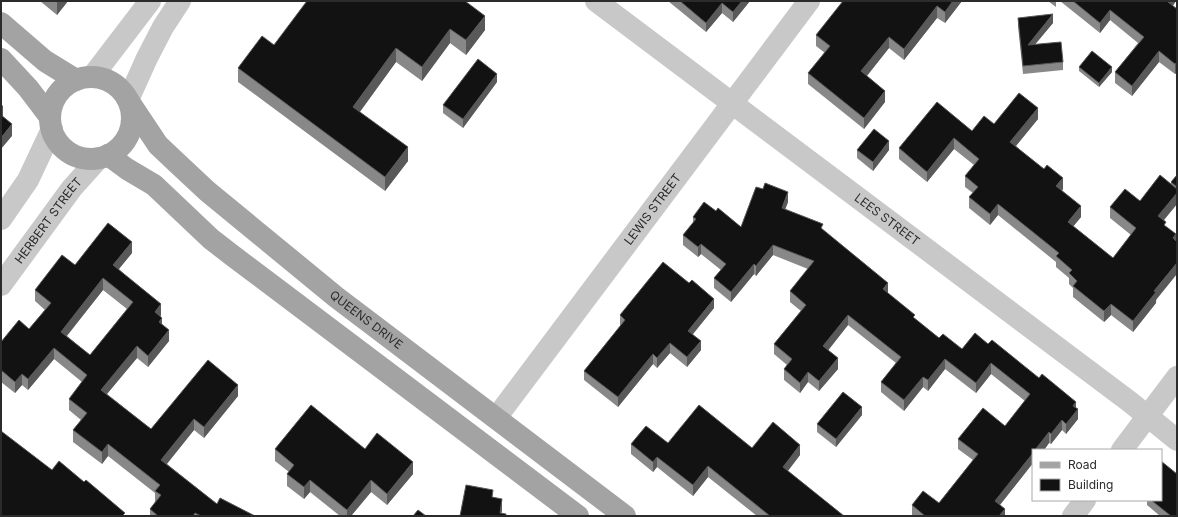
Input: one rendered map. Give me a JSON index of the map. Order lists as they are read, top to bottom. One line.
{"streets":{"main road":["HERBERT STREET","QUEENS DRIVE"],"street":["LEWIS STREET","LEES STREET"]},"crossings":[["LEWIS STREET","LEES STREET"],["LEWIS STREET","QUEENS DRIVE"],["HERBERT STREET","QUEENS DRIVE"]],"legend":["Road","Building"]}
